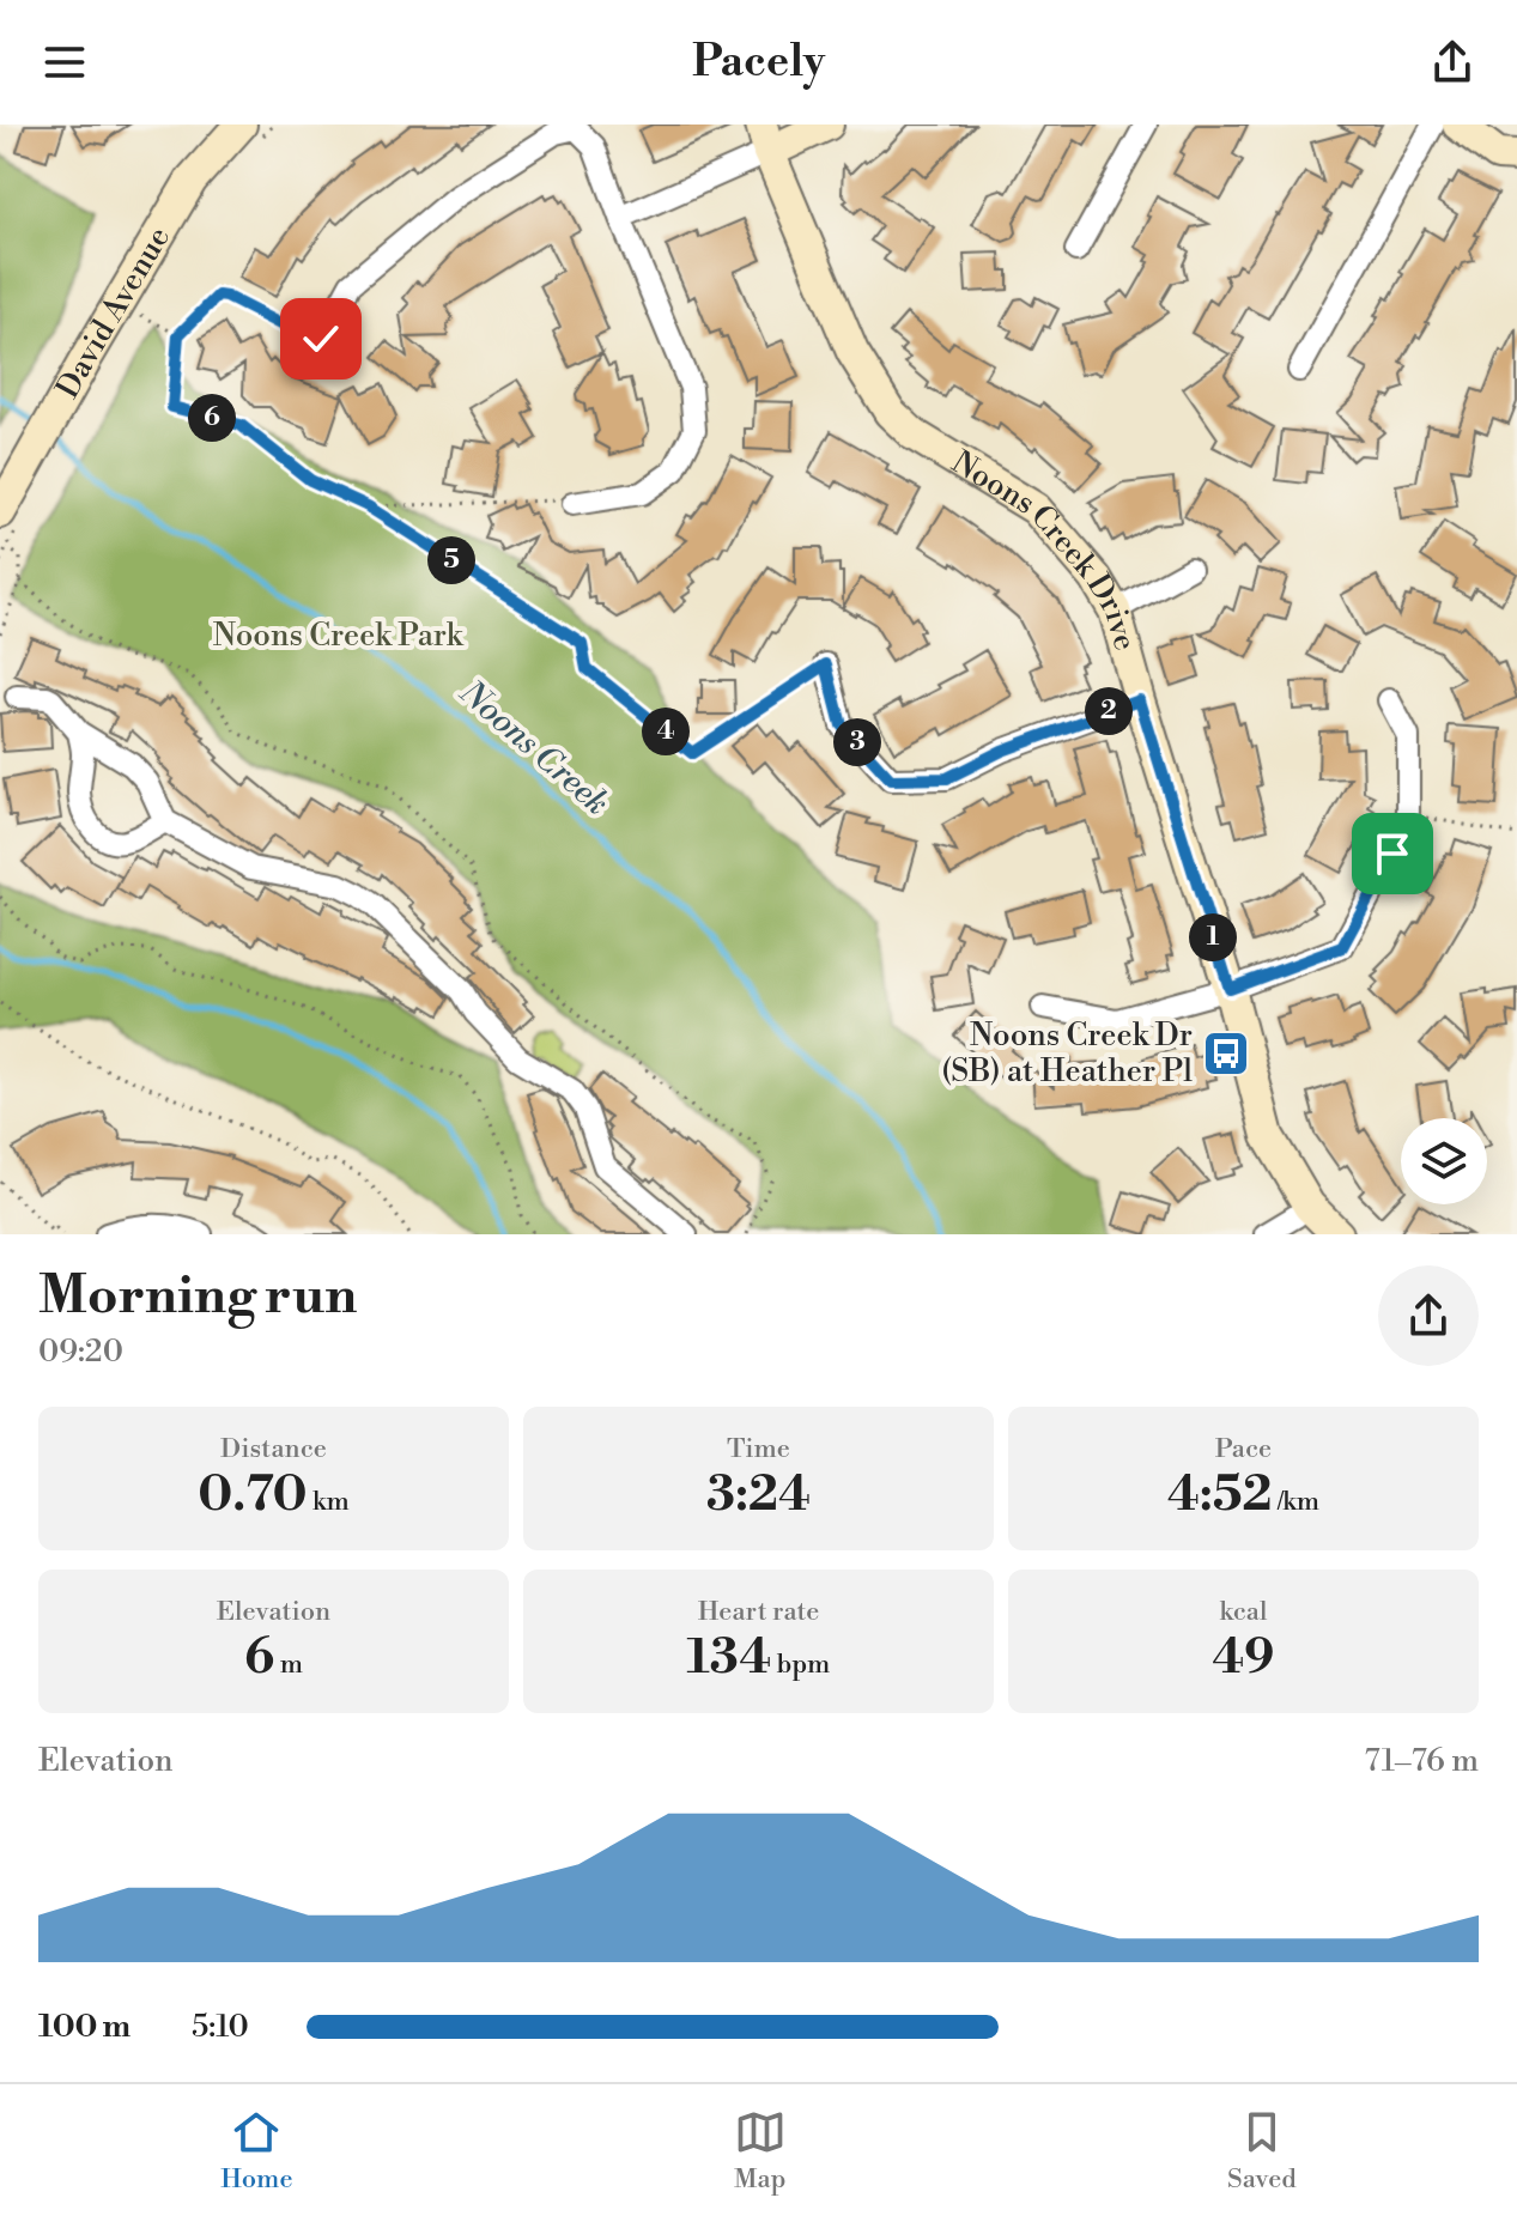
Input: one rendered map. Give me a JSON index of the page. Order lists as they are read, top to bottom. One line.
{"streets":{"street":["David Avenue","Noons Creek Drive"]},"water":["Noons Creek"],"parks":["Noons Creek Park"],"places":{"bus stop":["Noons Creek Dr (SB) at Heather Pl"]},"page":{"header":"Pacely","pins":["6","5","2","4","3","1"],"heading":["Morning run","09:20"],"stats":[["Distance","0.70 km"],["Time","3:24"],["Pace","4:52 /km"],["Elevation","6 m"],["Heart rate","134 bpm"],["kcal","49"]],"chart":["Elevation","71–76 m"],"list":[{"name":"100 m","note":"5:10"}],"tabs":["Home","Map","Saved"]}}
